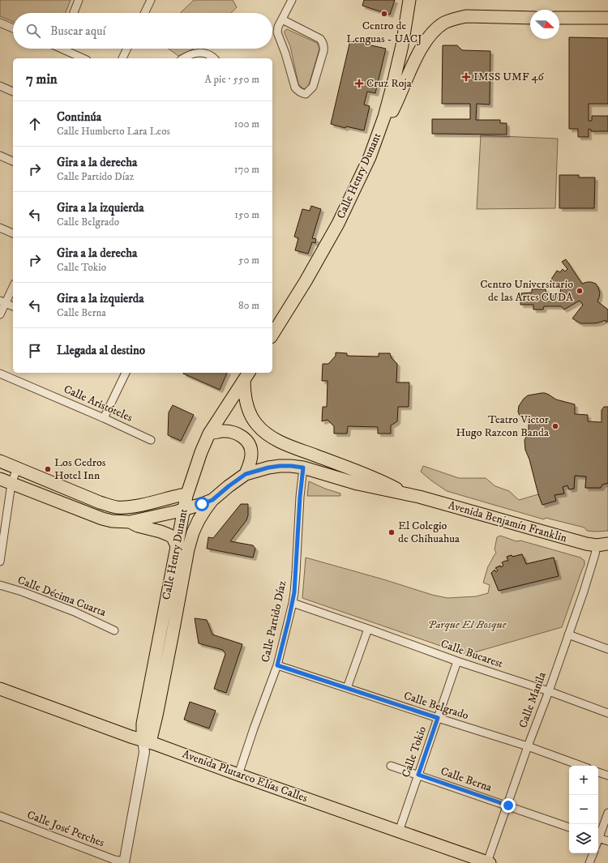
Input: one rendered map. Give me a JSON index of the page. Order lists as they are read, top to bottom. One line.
{"streets":{"main road":["Calle Henry Dunant","Avenida Benjamín Franklin","Avenida Plutarco Elías Calles"],"street":["Calle Aristóteles","Calle Décima Cuarta","Calle Partido Díaz","Calle Bucarest","Calle Manila","Calle Belgrado","Calle Tokio","Calle Berna","Calle José Perches"]},"crossings":[["Calle Henry Dunant","Avenida Plutarco Elías Calles"],["Calle Henry Dunant","Calle José Perches"],["Avenida Benjamín Franklin","Calle Manila"],["Calle Partido Díaz","Calle Bucarest"],["Calle Partido Díaz","Calle Belgrado"],["Calle Partido Díaz","Avenida Plutarco Elías Calles"],["Calle Bucarest","Calle Manila"],["Calle Bucarest","Calle Tokio"],["Calle Manila","Calle Belgrado"],["Calle Manila","Avenida Plutarco Elías Calles"],["Calle Manila","Calle Berna"],["Calle Belgrado","Calle Tokio"],["Calle Tokio","Avenida Plutarco Elías Calles"],["Calle Tokio","Calle Berna"]],"parks":["Parque El Bosque"],"places":{"other":["Centro de Lenguas - UACJ","Centro Universitario de las Artes CUDA","Teatro Victor Hugo Razcon Banda","Los Cedros Hotel Inn","El Colegio de Chihuahua"],"health":["IMSS UMF 46","Cruz Roja"]},"north":"right","page":{"search":"Buscar aquí","heading":["7 min","A pie · 550 m"],"list":[["Continúa","Calle Humberto Lara Leos","100 m"],["Gira a la derecha","Calle Partido Díaz","170 m"],["Gira a la izquierda","Calle Belgrado","150 m"],["Gira a la derecha","Calle Tokio","50 m"],["Gira a la izquierda","Calle Berna","80 m"],"Llegada al destino"],"map_buttons":["+","−"]}}
